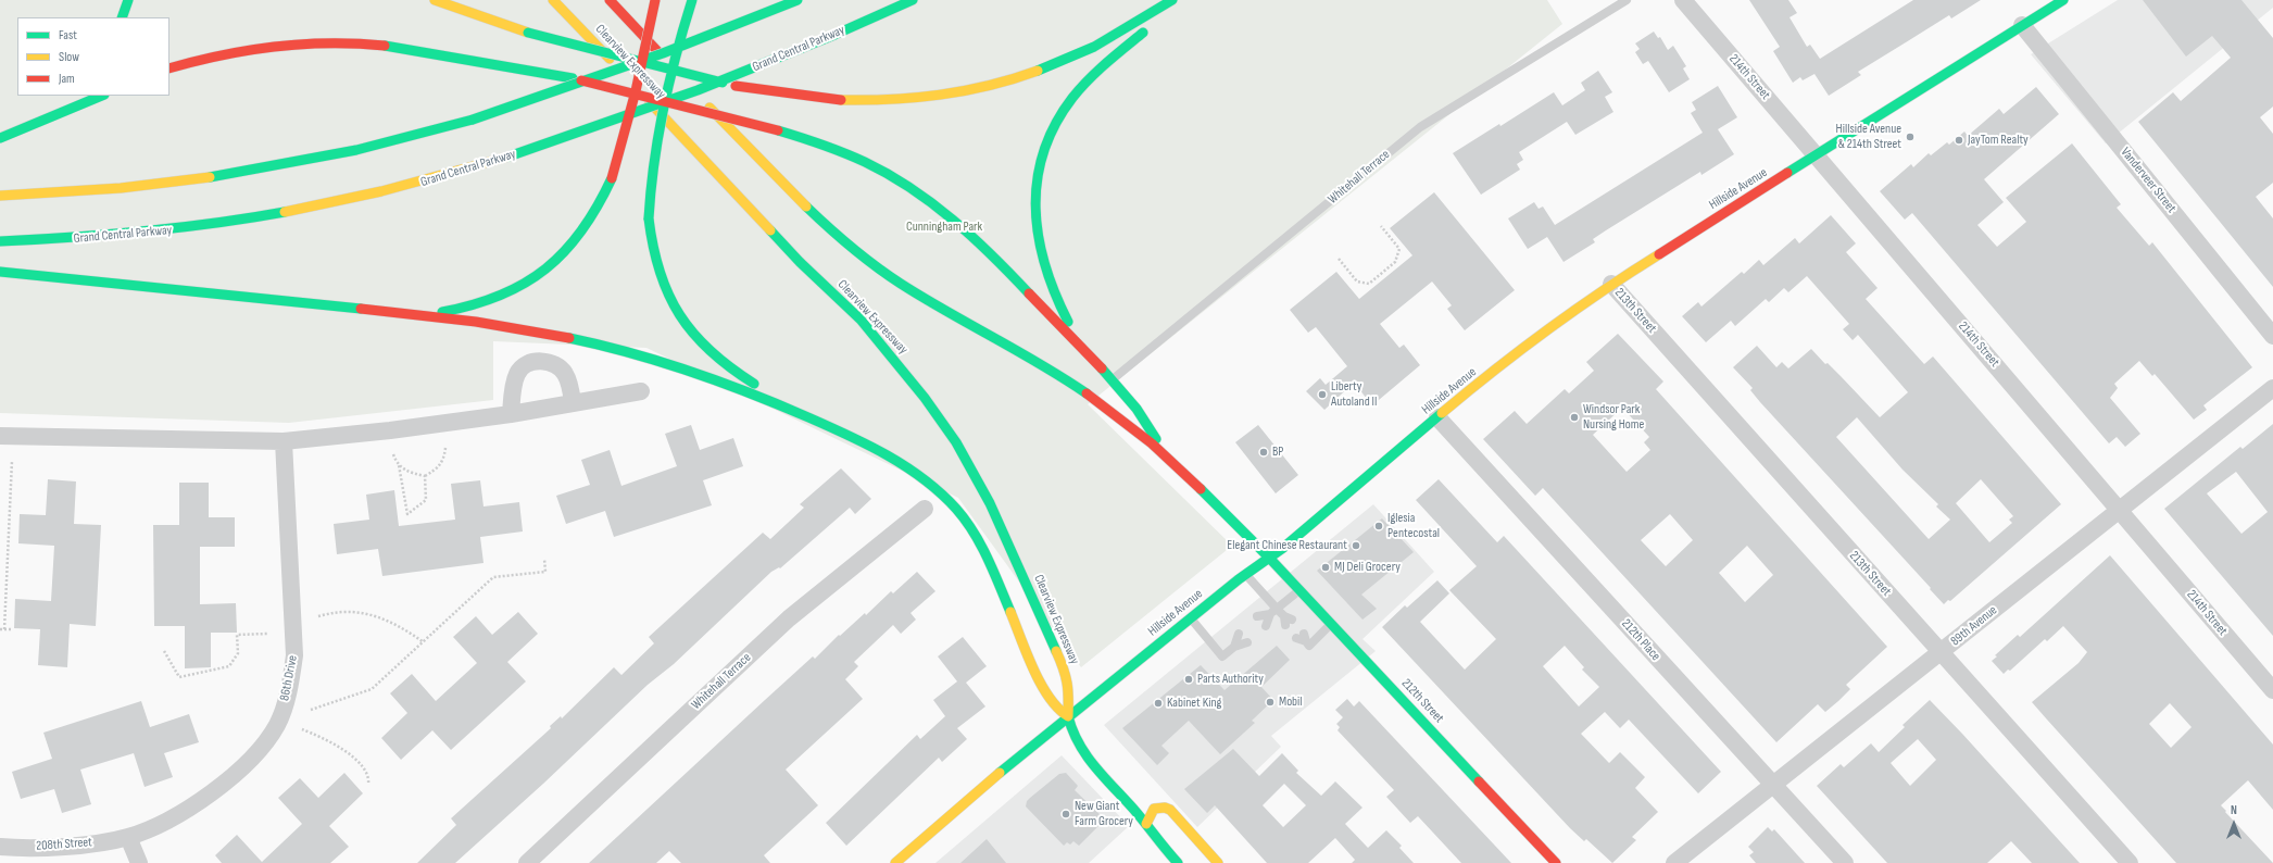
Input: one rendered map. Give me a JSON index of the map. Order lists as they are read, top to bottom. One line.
{"streets":{"main road":["Grand Central Parkway","Clearview Expressway","Hillside Avenue","212th Street"],"street":["214th Street","Whitehall Terrace","Vanderveer Street","213th Street","89th Avenue","212th Place","86th Drive","208th Street"]},"crossings":[["Clearview Expressway","Hillside Avenue"],["Clearview Expressway","212th Street"],["214th Street","Hillside Avenue"],["214th Street","89th Avenue"],["Vanderveer Street","Hillside Avenue"],["Hillside Avenue","213th Street"],["Hillside Avenue","212th Place"],["Hillside Avenue","212th Street"],["213th Street","89th Avenue"],["89th Avenue","212th Place"],["86th Drive","208th Street"]],"parks":["Cunningham Park"],"places":["Hillside Avenue & 214th Street","JayTom Realty","Liberty Autoland II","Windsor Park Nursing Home","BP","Iglesia Pentecostal","Elegant Chinese Restaurant","MJ Deli Grocery","Parts Authority","Mobil","Kabinet King","New Giant Farm Grocery"],"legend":["Fast","Slow","Jam"],"north":"top"}
